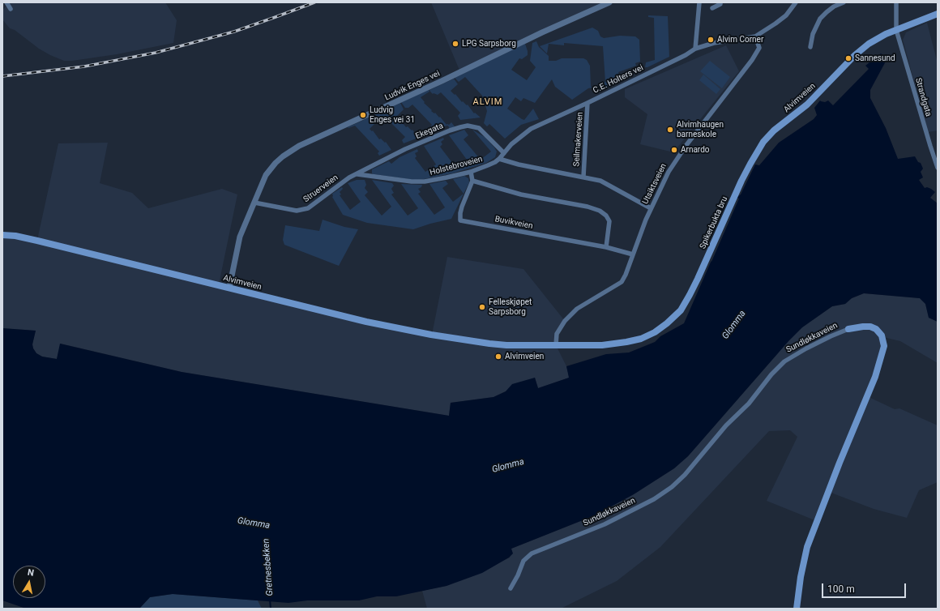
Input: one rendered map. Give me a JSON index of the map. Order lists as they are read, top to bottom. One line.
{"streets":{"main road":["Alvimveien","Spikerbukta bru","Sundløkkaveien"],"street":["C.E. Holters vei","Ludvik Enges vei","Strandgata","Ekegata","Seilmakerveien","Holstebroveien","Utsiktsveien","Struerveien","Buvikveien"]},"crossings":[["C.E. Holters vei","Ekegata"],["C.E. Holters vei","Seilmakerveien"],["C.E. Holters vei","Holstebroveien"],["C.E. Holters vei","Utsiktsveien"],["Ludvik Enges vei","Alvimveien"],["Ludvik Enges vei","Struerveien"],["Strandgata","Alvimveien"],["Alvimveien","Utsiktsveien"],["Alvimveien","Spikerbukta bru"],["Ekegata","Holstebroveien"],["Ekegata","Struerveien"],["Holstebroveien","Struerveien"],["Utsiktsveien","Buvikveien"]],"districts":["ALVIM"],"water":["Glomma","Gretnesbekken"],"places":["Alvim Corner","LPG Sarpsborg","Sannesund","Ludvig Enges vei 31","Alvimhaugen barneskole","Arnardo","Felleskjøpet Sarpsborg","Alvimveien"],"scale_bar":"100 m","north":"top"}
